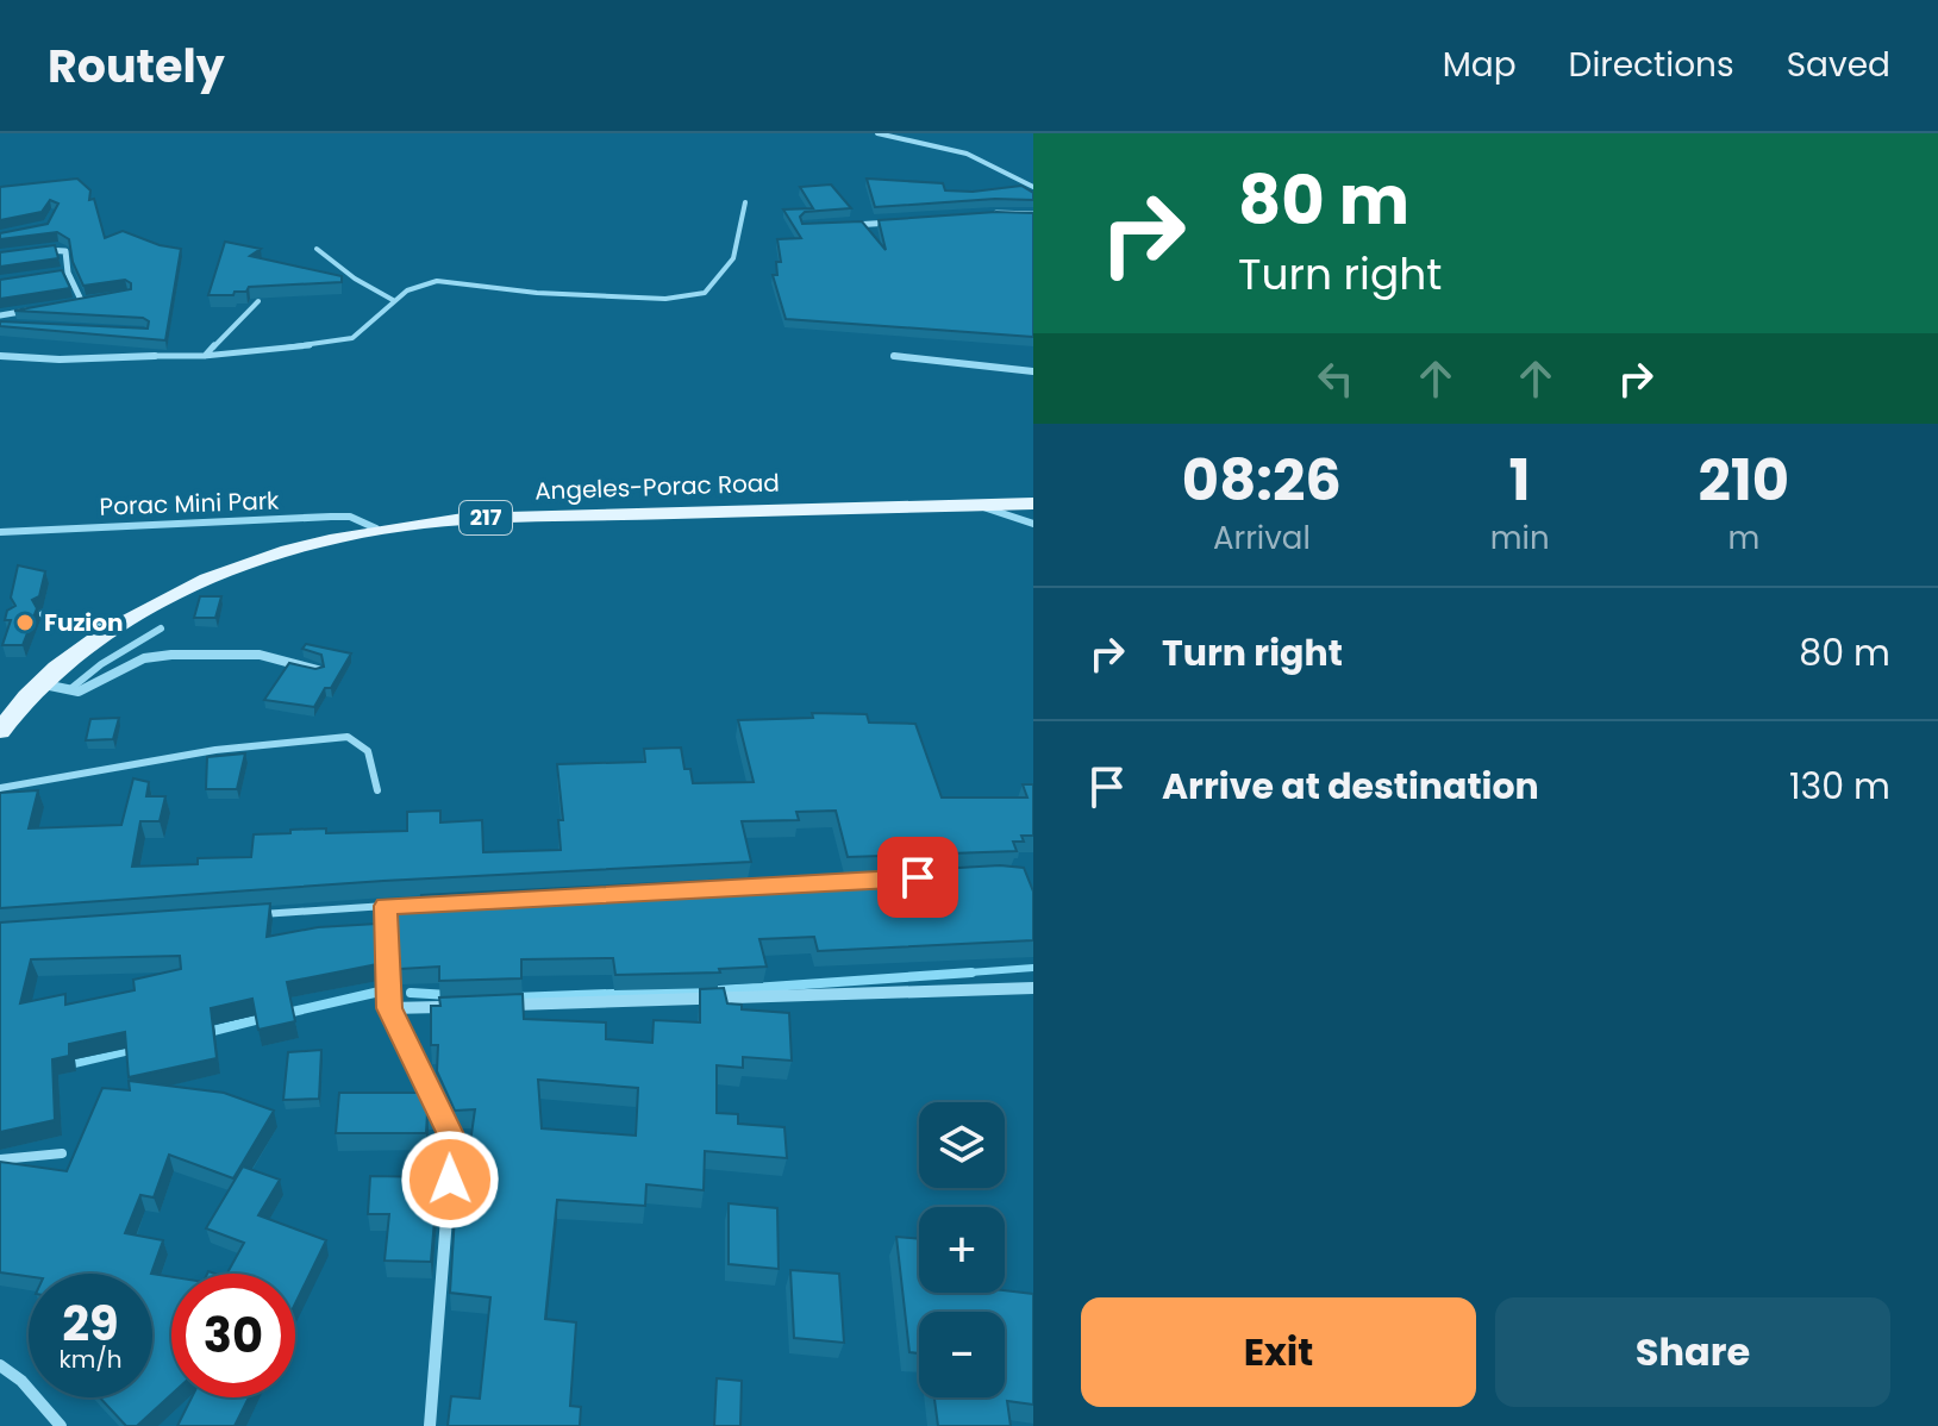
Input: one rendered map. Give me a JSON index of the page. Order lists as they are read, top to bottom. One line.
{"streets":{"main road":["Angeles-Porac Road","217"],"street":["Porac Mini Park"]},"crossings":[["Angeles-Porac Road","Porac Mini Park"]],"places":["Fuzion"],"page":{"header":"Routely","nav":["Map","Directions","Saved"],"turn":["80 m","Turn right"],"eta":["08:26","Arrival","1","min","210","m"],"list":[{"name":"Turn right","value":"80 m"},{"name":"Arrive at destination","value":"130 m"}],"map_buttons":["+","−"],"speed":"29 km/h","limit":"30","buttons":["Exit","Share"]}}
